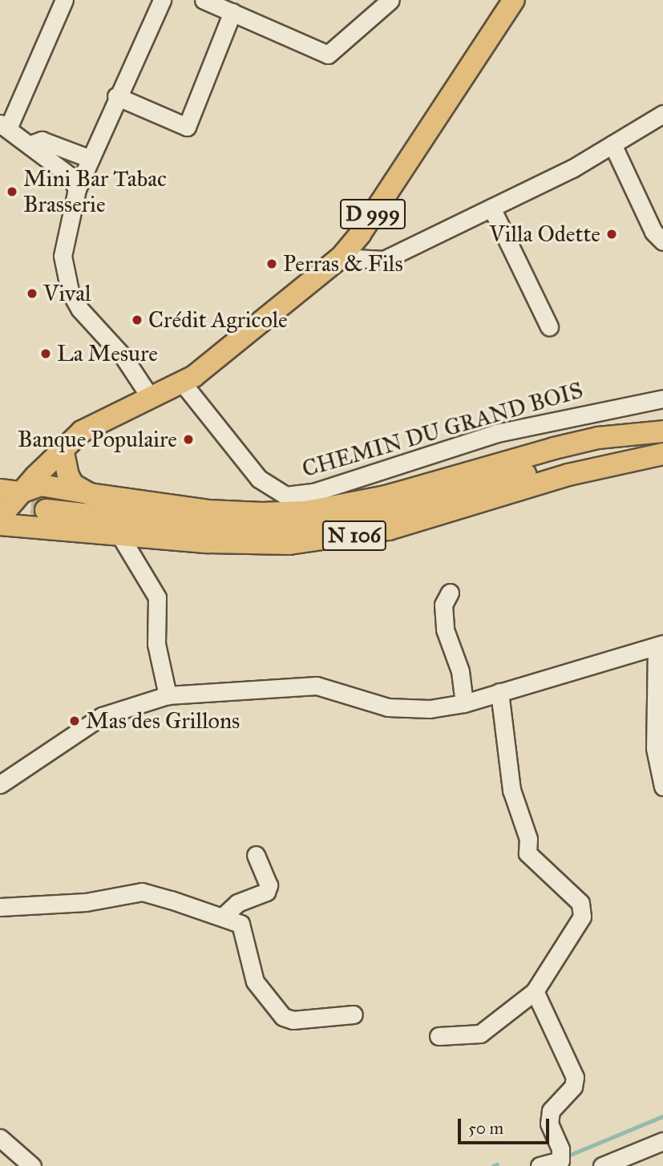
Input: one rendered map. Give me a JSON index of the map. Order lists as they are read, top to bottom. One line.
{"streets":{"main road":["D 999","N 106"],"street":["CHEMIN DU GRAND BOIS"]},"crossings":[["D 999","CHEMIN DU GRAND BOIS"]],"places":["Mini Bar Tabac Brasserie","Villa Odette","Perras & Fils","Vival","Crédit Agricole","La Mesure","Banque Populaire","Mas des Grillons"],"scale_bar":"50 m"}
